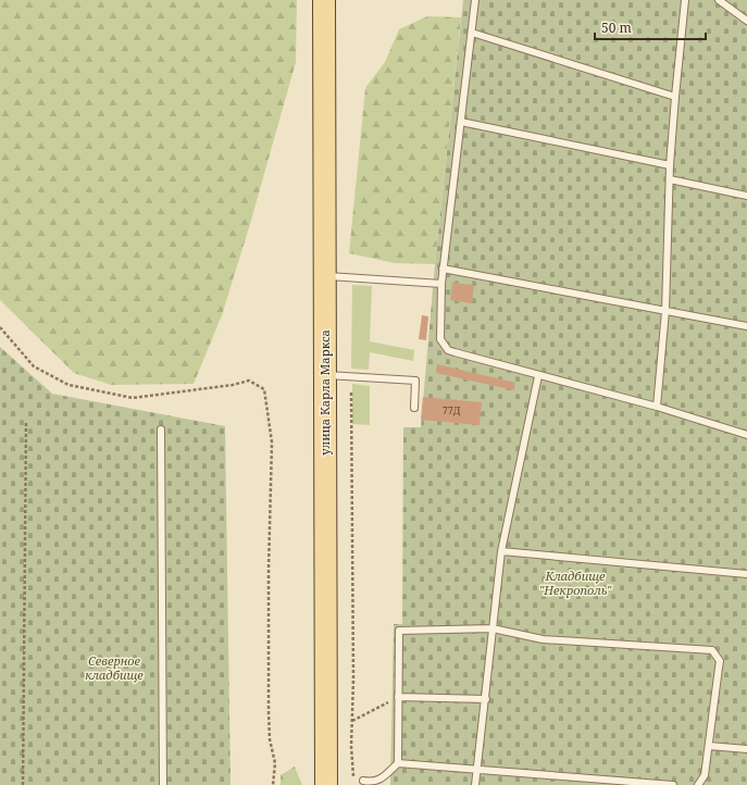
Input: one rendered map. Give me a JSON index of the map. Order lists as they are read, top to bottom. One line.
{"streets":{"main road":["улица Карла Маркса"]},"parks":["Кладбище \"Некрополь\"","Северное кладбище"],"house_numbers":["77Д"],"scale_bar":"50 m"}
